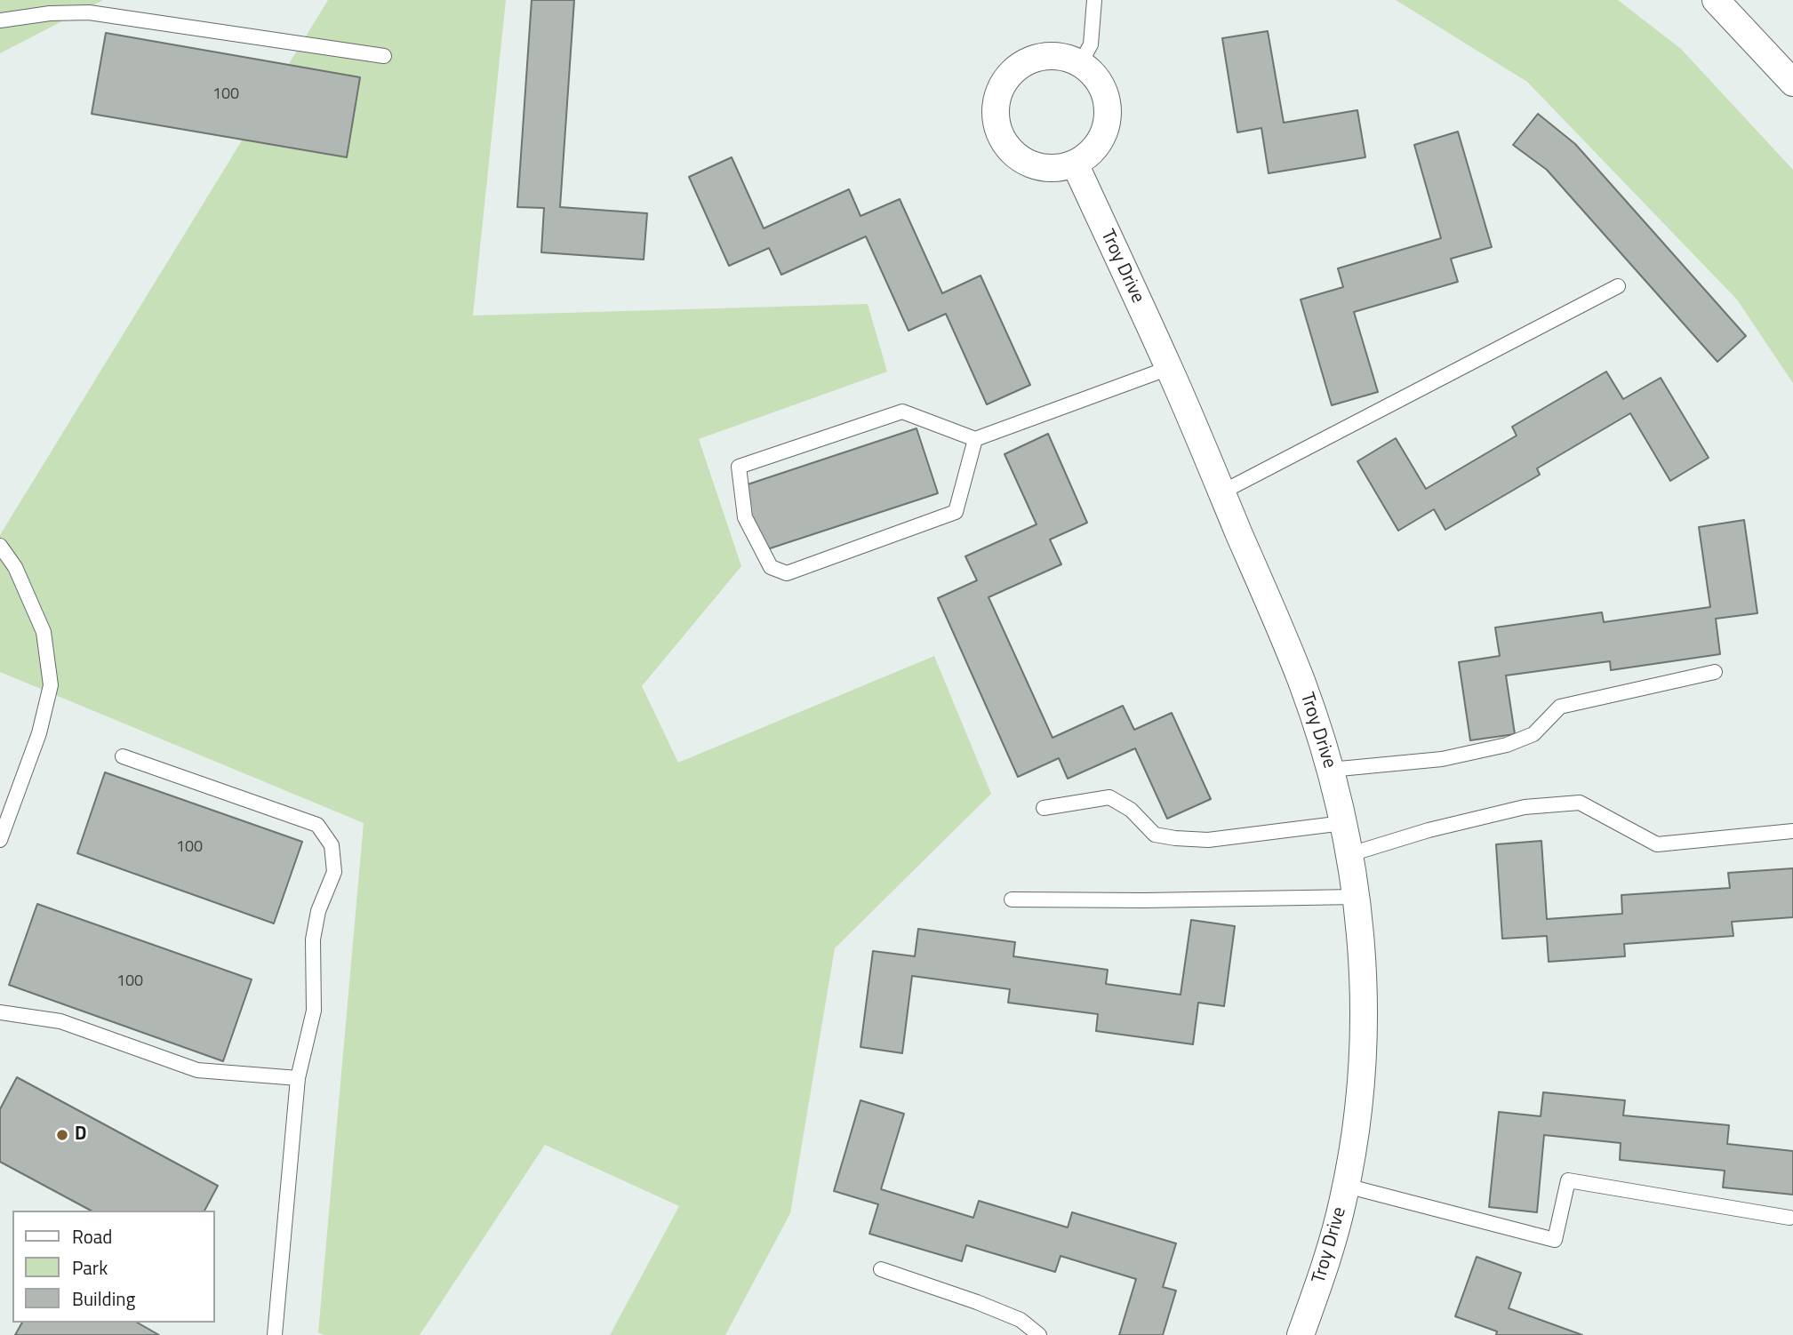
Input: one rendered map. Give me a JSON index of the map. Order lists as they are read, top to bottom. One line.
{"streets":{"street":["Troy Drive"]},"places":["D"],"house_numbers":["100","100","100"],"legend":["Road","Park","Building"]}
